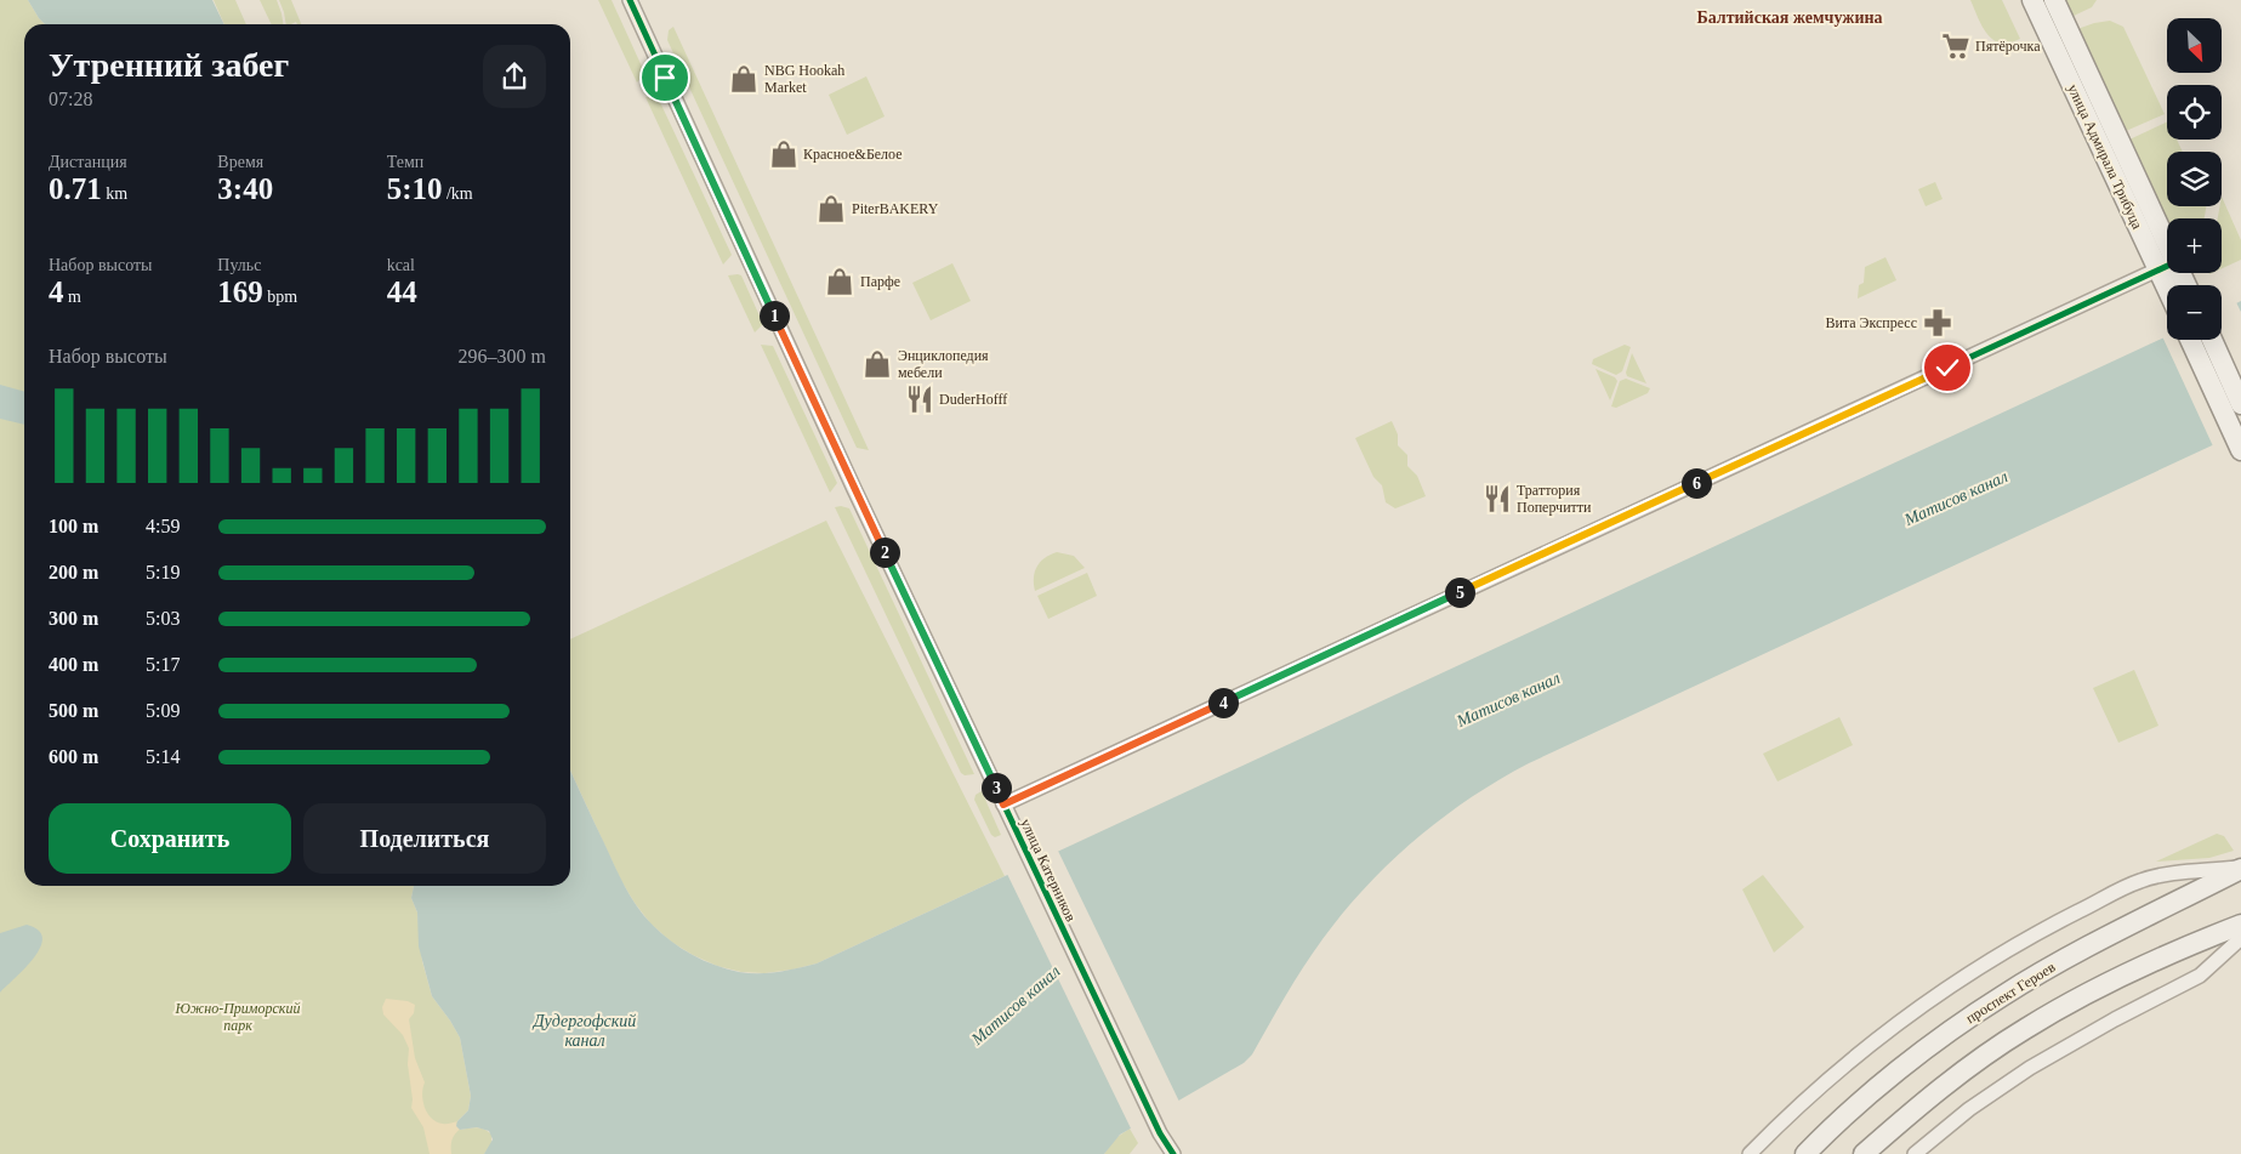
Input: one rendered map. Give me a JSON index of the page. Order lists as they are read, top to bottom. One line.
{"streets":{"street":["улица Адмирала Трибуца","улица Катерников","проспект Героев"]},"districts":["Балтийская жемчужина"],"water":["Матисов канал","Дудергофский канал"],"parks":["Южно-Приморский парк"],"places":{"supermarket":["Пятёрочка"],"shop":["NBG Hookah Market","Красное&Белое","PiterBAKERY","Парфе","Энциклопедия мебели"],"pharmacy":["Вита Экспресс"],"restaurant":["DuderHofff","Траттория Поперчитти"]},"north":"bottom right","page":{"map_buttons":["+","−"],"heading":["Утренний забег","07:28"],"stats":[["Дистанция","0.71 km"],["Время","3:40"],["Темп","5:10 /km"],["Набор высоты","4 m"],["Пульс","169 bpm"],["kcal","44"]],"pins":["1","6","2","5","4","3"],"chart":["Набор высоты","296–300 m"],"list":[{"name":"100 m","note":"4:59"},{"name":"200 m","note":"5:19"},{"name":"300 m","note":"5:03"},{"name":"400 m","note":"5:17"},{"name":"500 m","note":"5:09"},{"name":"600 m","note":"5:14"}],"buttons":["Сохранить","Поделиться"]}}
